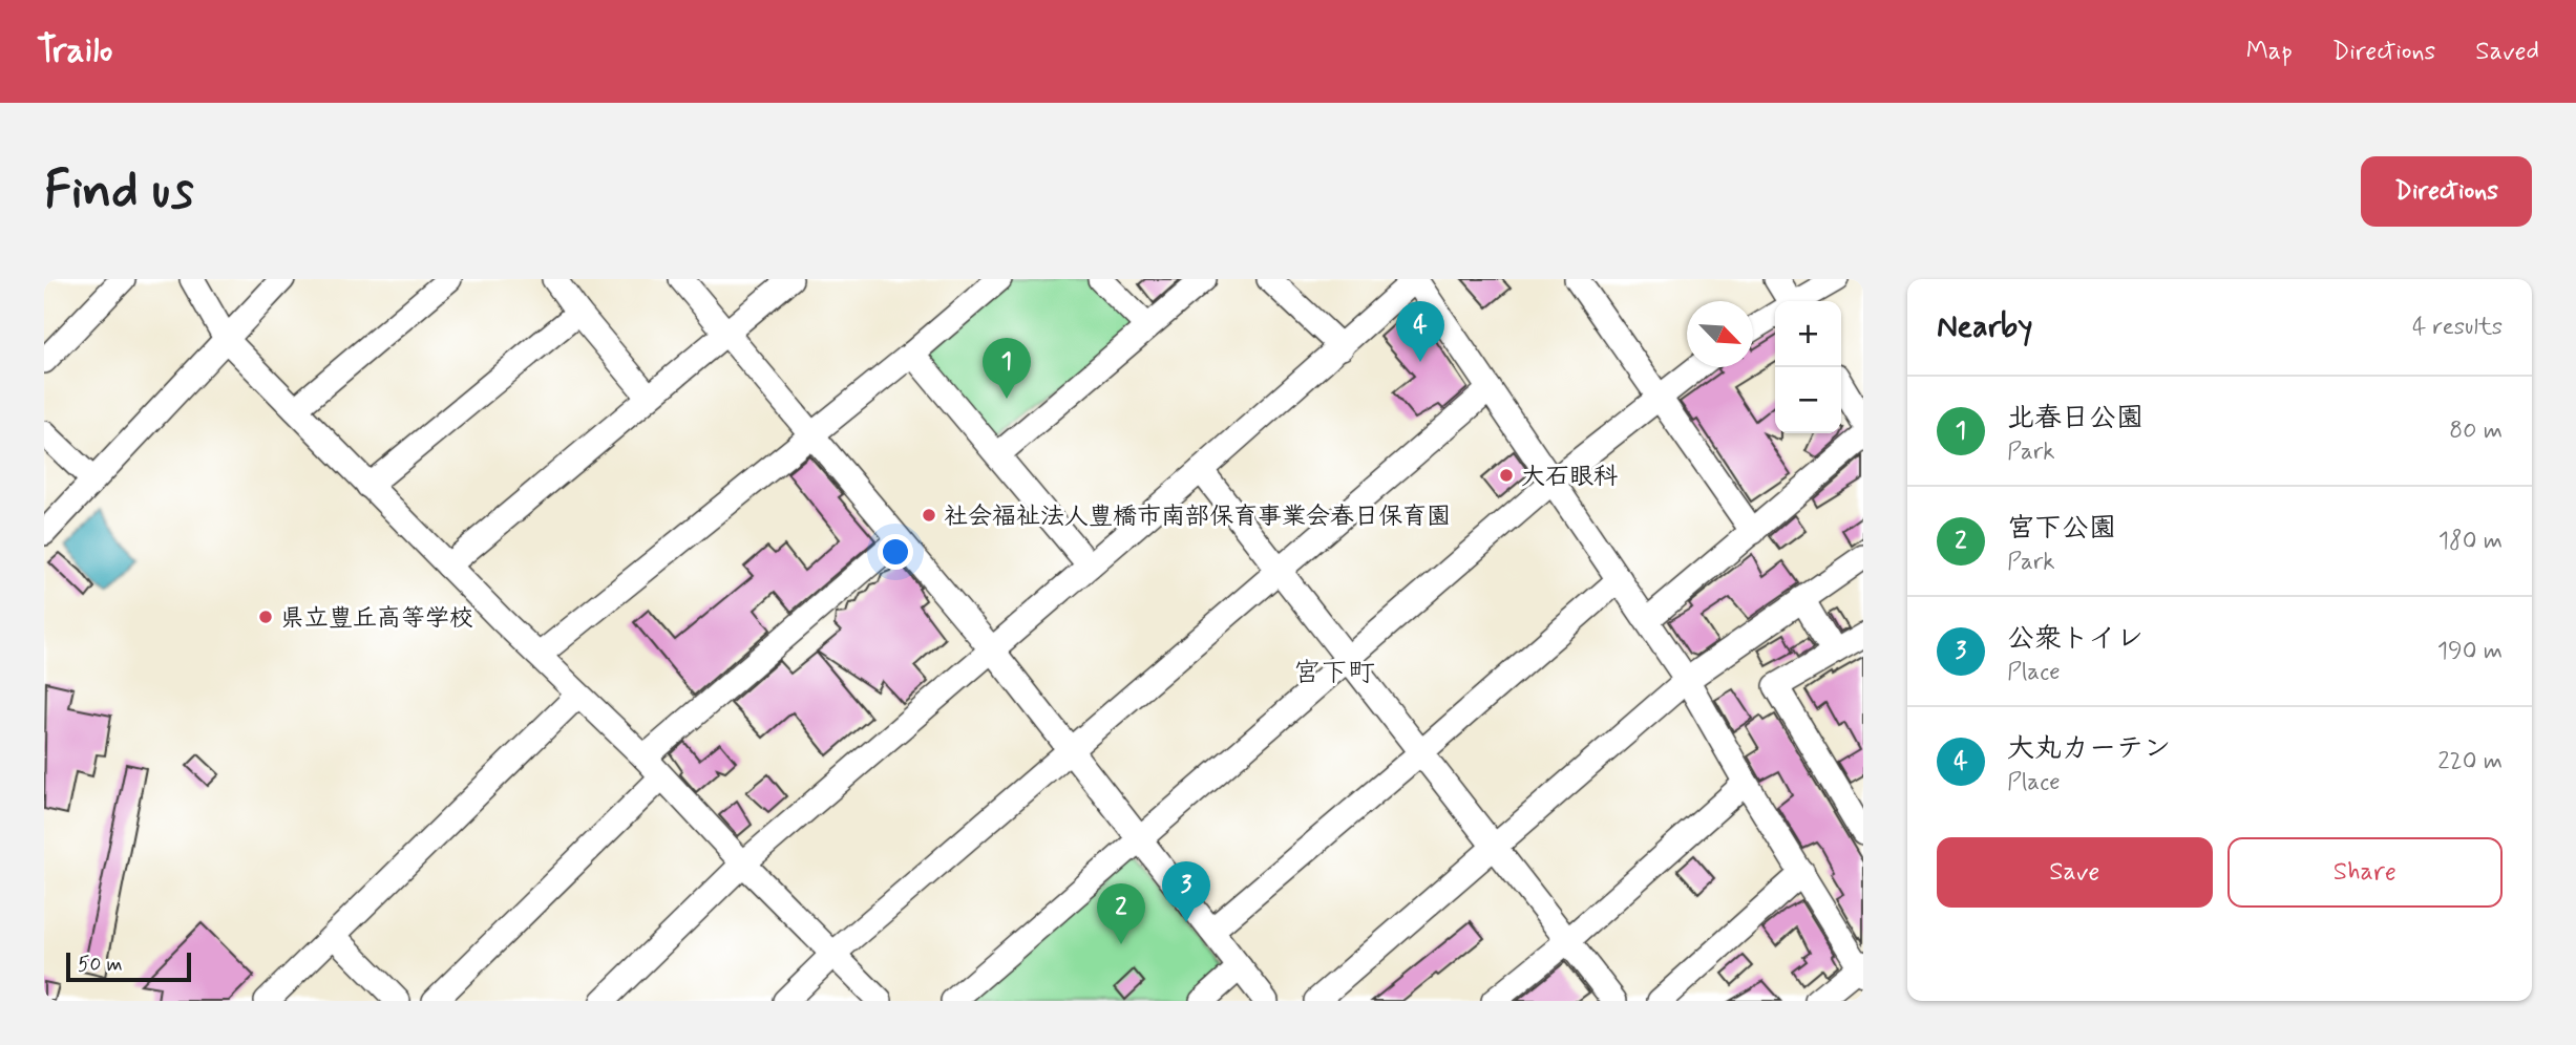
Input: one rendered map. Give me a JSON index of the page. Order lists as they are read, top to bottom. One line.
{"districts":["宮下町"],"places":["大石眼科","社会福祉法人豊橋市南部保育事業会春日保育園","県立豊丘高等学校"],"scale_bar":"50 m","north":"bottom right","page":{"header":"Trailo","nav":["Map","Directions","Saved"],"buttons":["Directions",["Save","Share"]],"title":"Find us","heading":["Nearby","4 results"],"map_buttons":["+","−"],"pins":["4","1","3","2"],"list":[{"mark":"1","name":"北春日公園","note":"Park","value":"80 m"},{"mark":"2","name":"宮下公園","note":"Park","value":"180 m"},{"mark":"3","name":"公衆トイレ","note":"Place","value":"190 m"},{"mark":"4","name":"大丸カーテン","note":"Place","value":"220 m"}],"scale":"50 m"}}
